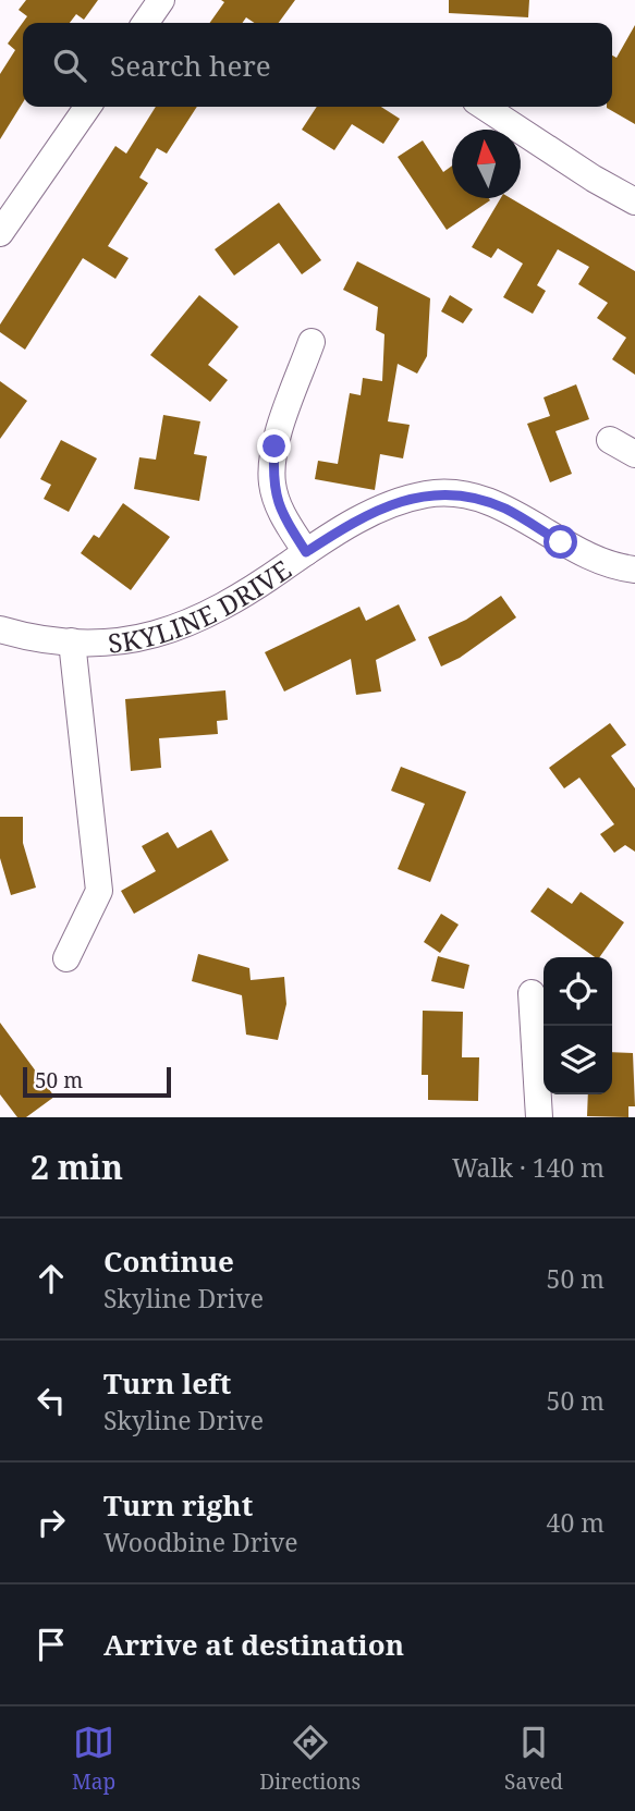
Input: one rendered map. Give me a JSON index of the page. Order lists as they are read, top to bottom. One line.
{"streets":{"street":["SKYLINE DRIVE"]},"scale_bar":"50 m","north":"top","page":{"search":"Search here","scale":"50 m","heading":["2 min","Walk · 140 m"],"list":[["Continue","Skyline Drive","50 m"],["Turn left","Skyline Drive","50 m"],["Turn right","Woodbine Drive","40 m"],"Arrive at destination"],"nav":["Map","Directions","Saved"]}}
